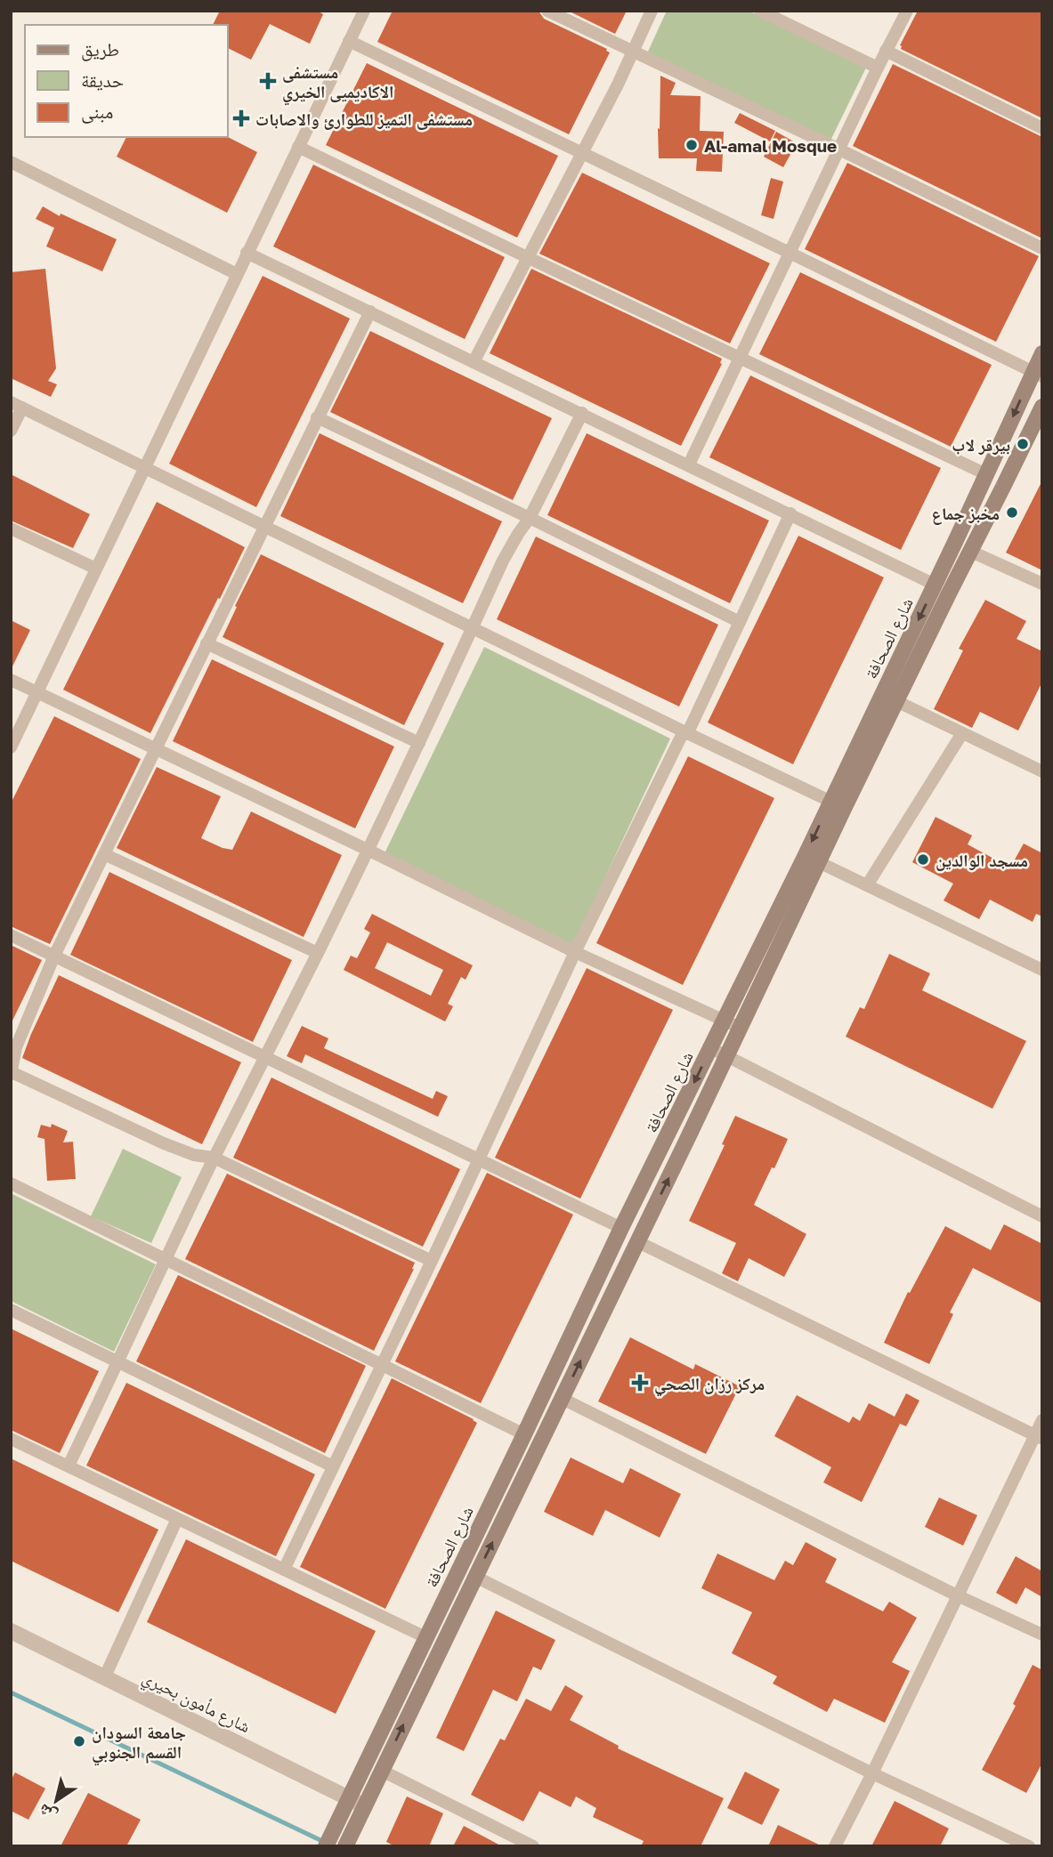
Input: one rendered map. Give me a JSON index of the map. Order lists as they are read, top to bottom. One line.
{"streets":{"main road":["شارع الصحافة"],"street":["شارع مأمون بحيري"]},"crossings":[["شارع الصحافة","شارع مأمون بحيري"]],"places":{"health":["مستشفى الاكاديميى الخيري","مستشفى التميز للطوارئ والاصابات","مركز رزان الصحي"],"other":["Al-amal Mosque","بيرقر لاب","مخبز جماع","مسجد الوالدين","جامعة السودان القسم الجنوبي"]},"legend":["طريق","حديقة","مبنى"],"north":"bottom left"}
